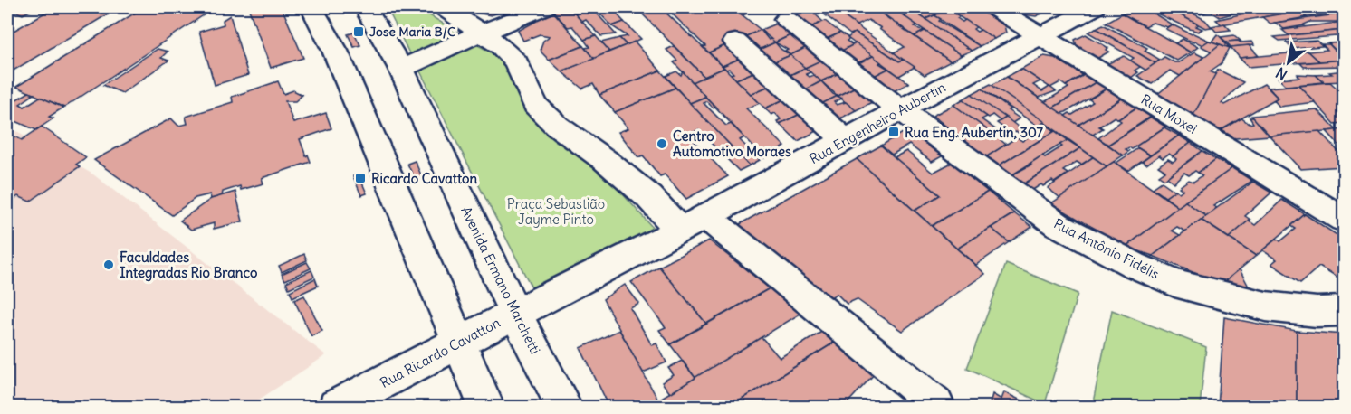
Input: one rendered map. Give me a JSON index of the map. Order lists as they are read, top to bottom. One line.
{"streets":{"street":["Rua Moxei","Rua Engenheiro Aubertin","Rua Antônio Fidélis","Avenida Ermano Marchetti","Rua Ricardo Cavatton"]},"crossings":[["Rua Moxei","Rua Engenheiro Aubertin"],["Rua Engenheiro Aubertin","Rua Antônio Fidélis"],["Rua Engenheiro Aubertin","Avenida Ermano Marchetti"],["Rua Engenheiro Aubertin","Rua Ricardo Cavatton"],["Avenida Ermano Marchetti","Rua Ricardo Cavatton"]],"parks":["Praça Sebastião Jayme Pinto"],"places":{"transit":["Jose Maria B/C","Rua Eng. Aubertin, 307","Ricardo Cavatton"],"other":["Centro Automotivo Moraes","Faculdades Integradas Rio Branco"]},"north":"bottom left"}
